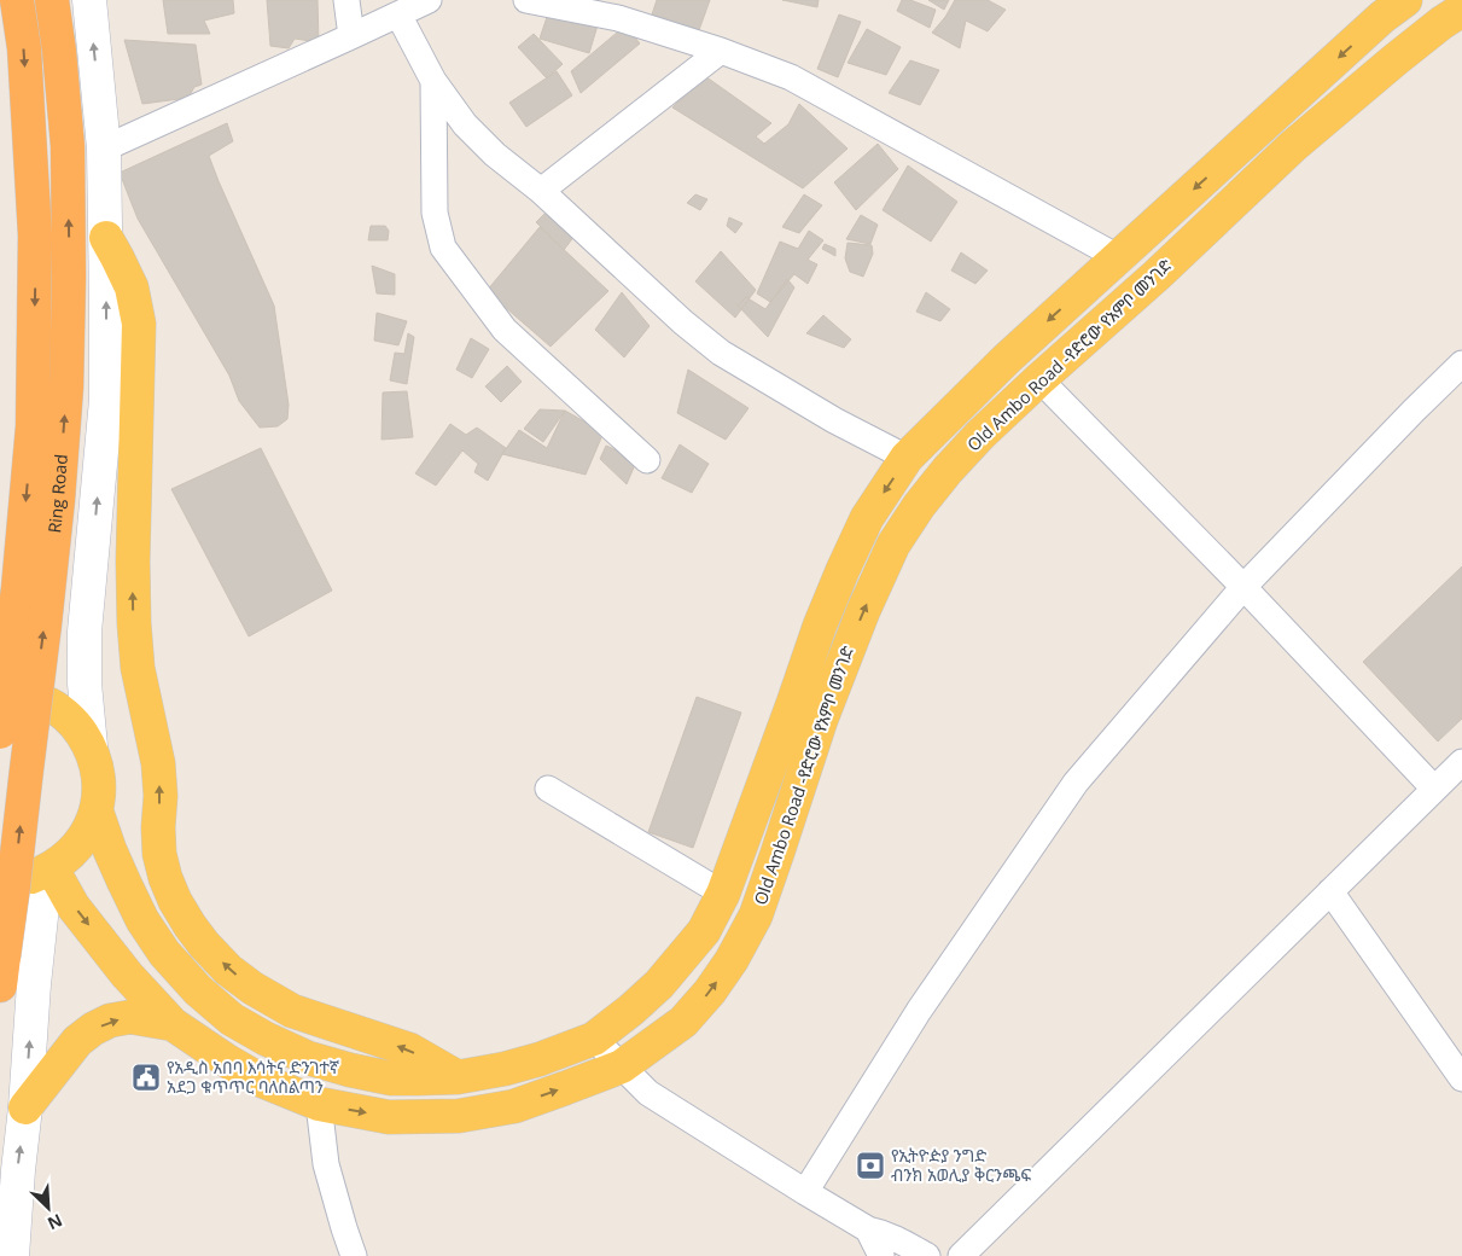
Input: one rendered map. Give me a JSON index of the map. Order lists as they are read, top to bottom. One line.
{"streets":{"highway":["Ring Road"],"main road":["Old Ambo Road -የድሮው የአምቦ መንገድ"]},"places":{"public building":["የአዲስ አበባ እሳትና ድንገተኛ አደጋ ቁጥጥር ባለስልጣን"],"bank":["የኢትዮዽያ ንግድ ብንክ አወሊያ ቅርንጫፍ"]},"north":"bottom right"}
